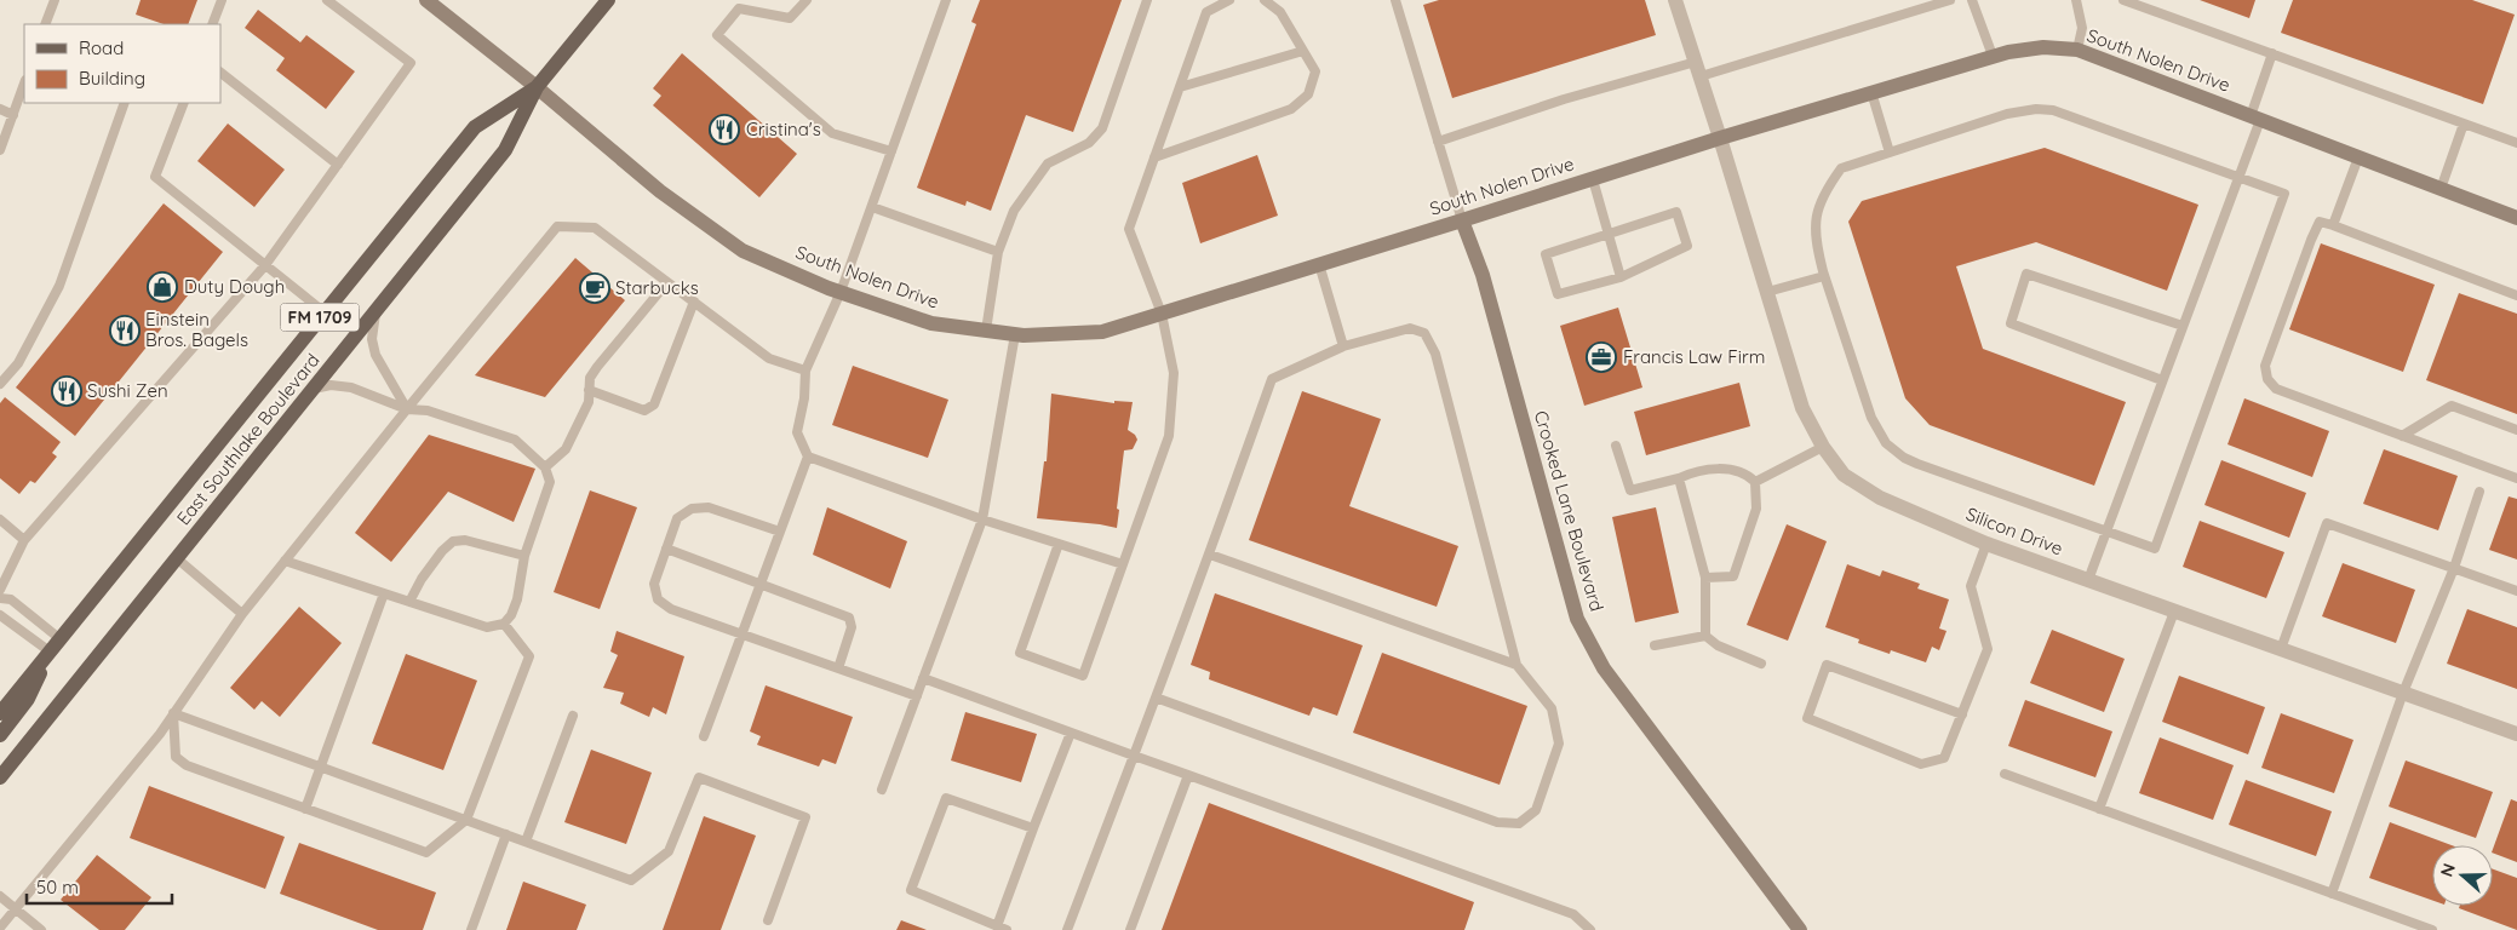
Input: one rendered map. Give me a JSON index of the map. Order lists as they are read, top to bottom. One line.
{"streets":{"main road":["FM 1709","East Southlake Boulevard"],"street":["South Nolen Drive","Crooked Lane Boulevard","Silicon Drive"]},"crossings":[["South Nolen Drive","East Southlake Boulevard"],["South Nolen Drive","Crooked Lane Boulevard"],["South Nolen Drive","Silicon Drive"]],"places":{"restaurant":["Cristina's","Einstein Bros. Bagels","Sushi Zen"],"shop":["Duty Dough"],"cafe":["Starbucks"],"office":["Francis Law Firm"]},"legend":["Road","Building"],"scale_bar":"50 m","north":"left"}
